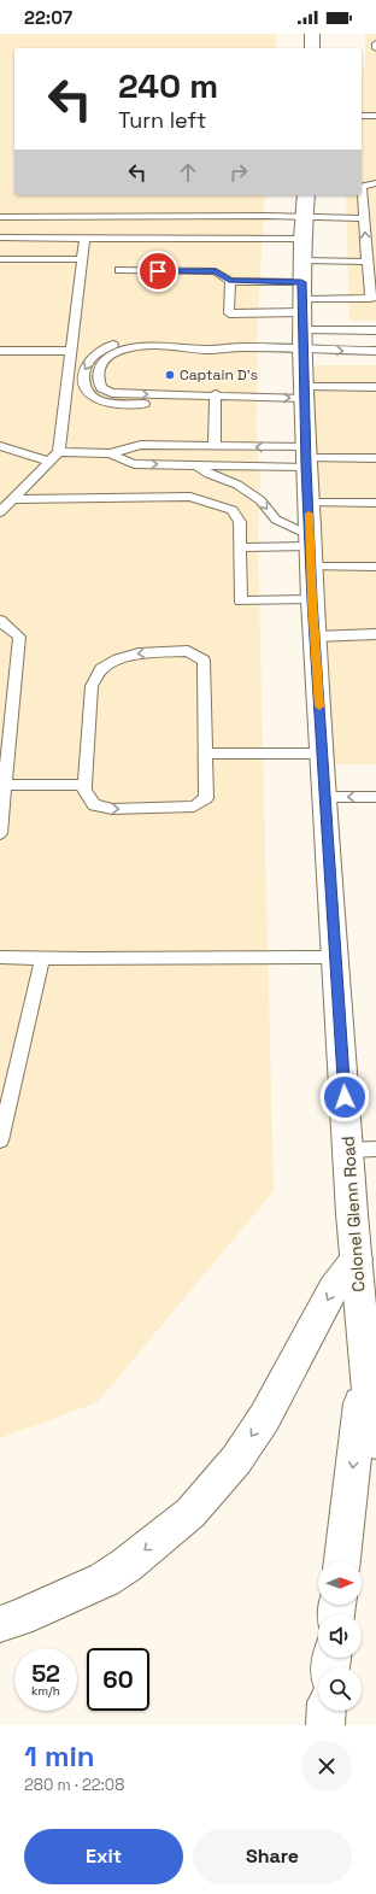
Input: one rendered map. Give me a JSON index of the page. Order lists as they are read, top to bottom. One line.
{"streets":{"main road":["Colonel Glenn Road"]},"places":["Captain D's"],"north":"right","page":{"status":"22:07","turn":["240 m","Turn left"],"speed":"52 km/h","limit":"60","heading":["1 min","280 m · 22:08"],"buttons":["Exit","Share"]}}
